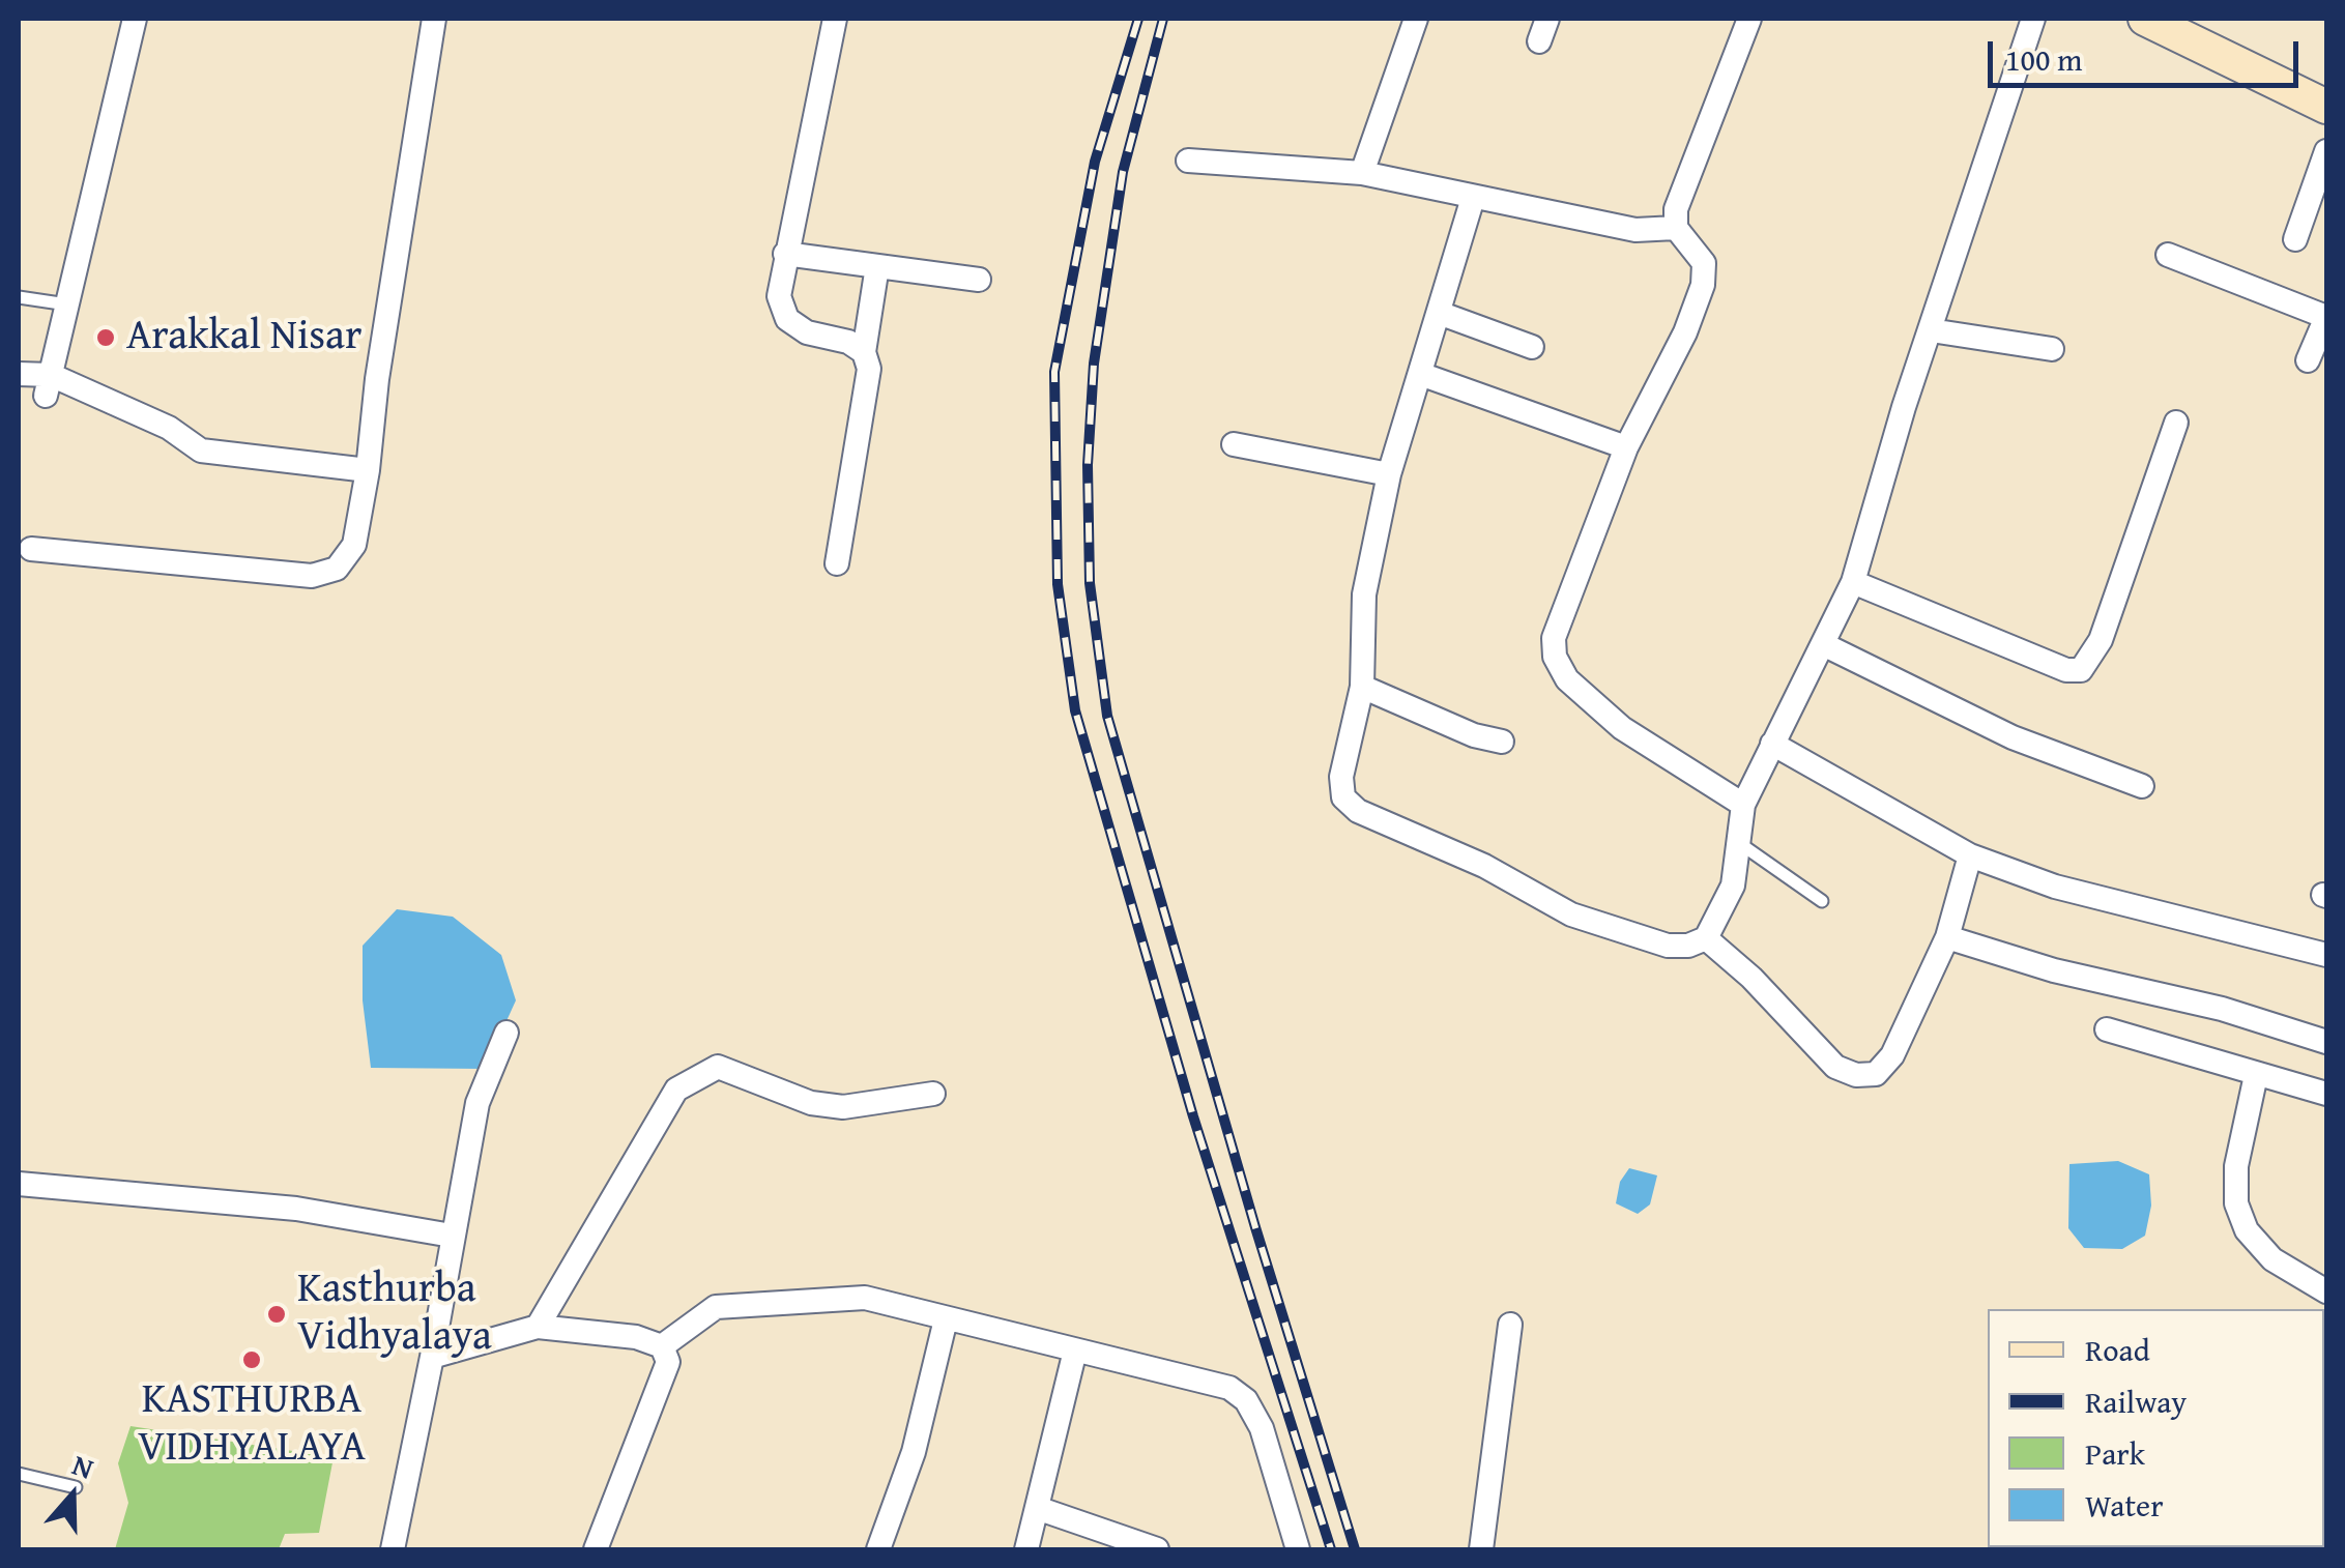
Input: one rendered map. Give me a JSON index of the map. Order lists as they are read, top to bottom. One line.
{"places":["Arakkal Nisar","Kasthurba Vidhyalaya","KASTHURBA VIDHYALAYA"],"legend":["Road","Railway","Park","Water"],"scale_bar":"100 m","north":"top"}
